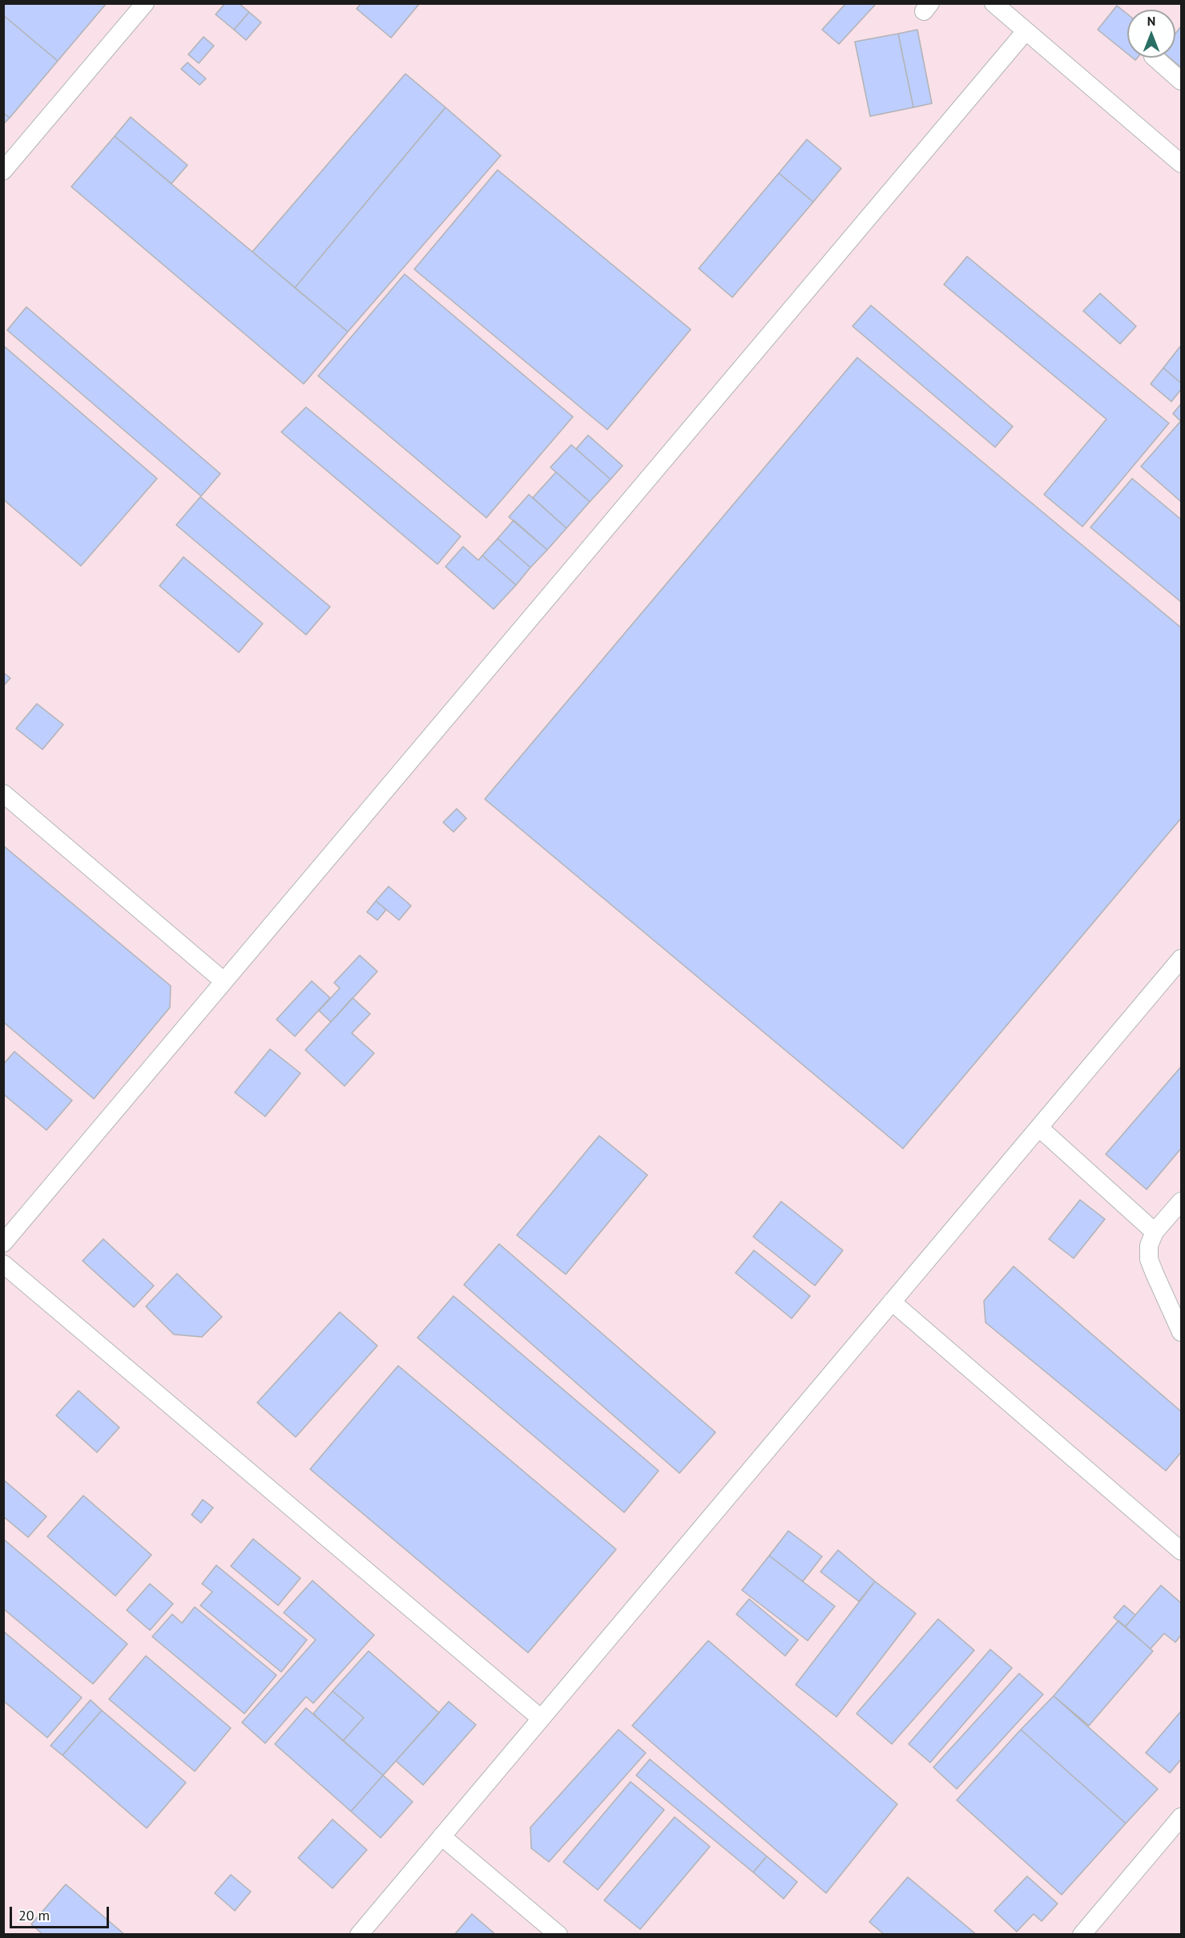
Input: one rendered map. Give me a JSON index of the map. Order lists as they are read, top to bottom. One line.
{"scale_bar":"20 m","north":"top"}
